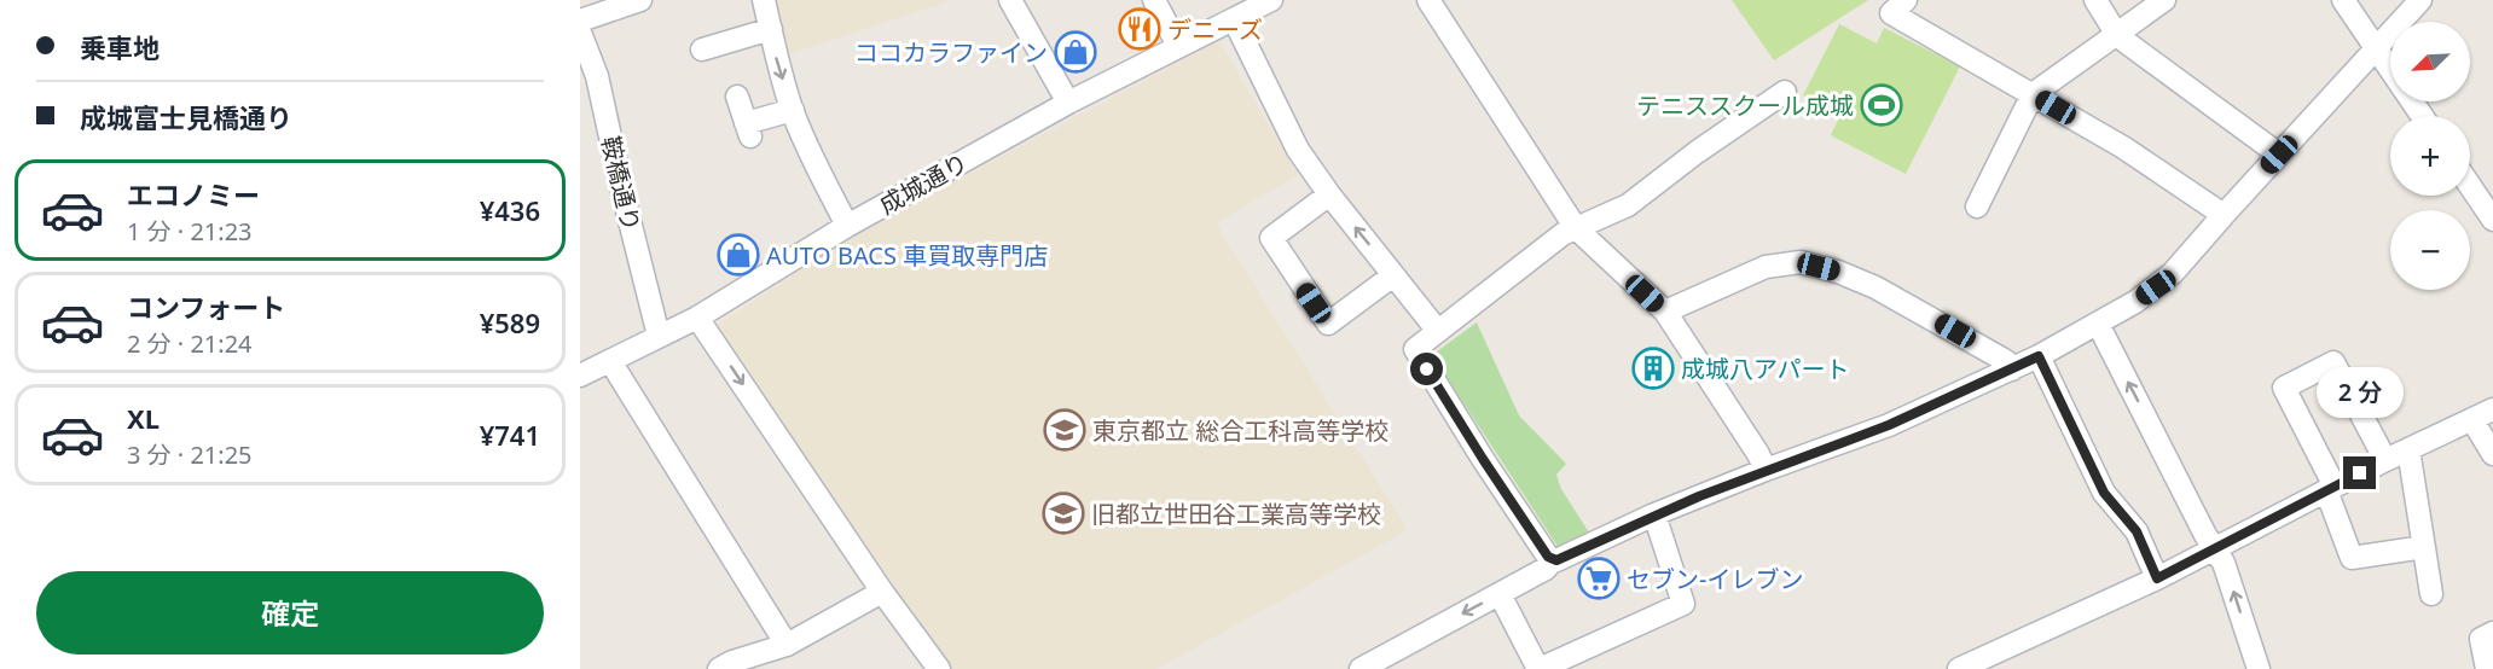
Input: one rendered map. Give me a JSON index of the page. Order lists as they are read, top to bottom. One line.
{"streets":{"street":["鞍橋通り","成城通り"]},"crossings":[["鞍橋通り","成城通り"]],"places":{"restaurant":["デニーズ"],"shop":["ココカラファイン","AUTO BACS 車買取専門店"],"sports":["テニススクール成城"],"building":["成城八アパート"],"school or university":["東京都立 総合工科高等学校","旧都立世田谷工業高等学校"],"supermarket":["セブン-イレブン"]},"north":"bottom left","page":{"banner":["乗車地","成城富士見橋通り"],"map_buttons":["+","−"],"list":[{"name":"エコノミー","note":"1 分 · 21:23","value":"¥436"},{"name":"コンフォート","note":"2 分 · 21:24","value":"¥589"},{"name":"XL","note":"3 分 · 21:25","value":"¥741"}],"bubble":"2 分","buttons":"確定"}}
